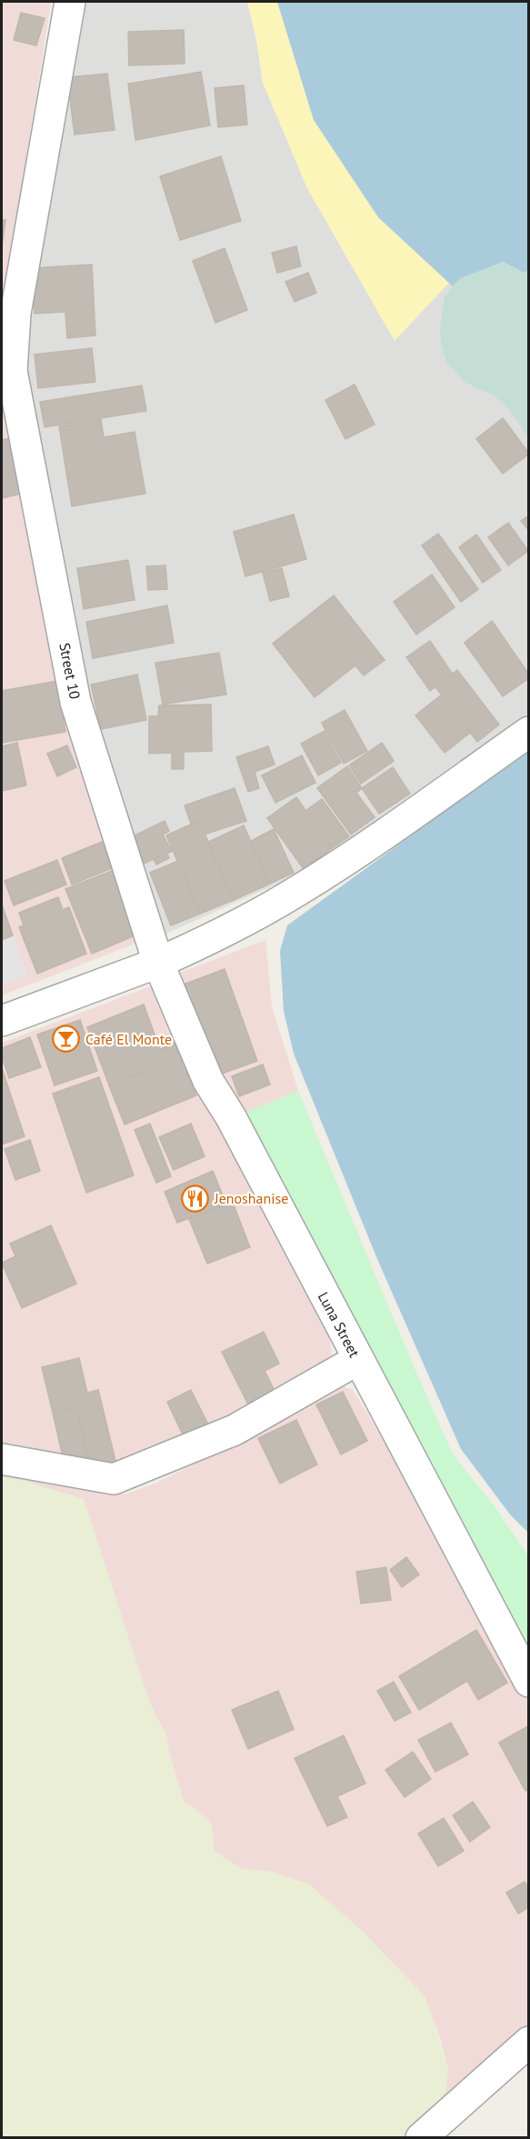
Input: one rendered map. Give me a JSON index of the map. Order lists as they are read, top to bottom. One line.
{"streets":{"street":["Street 10","Luna Street"]},"crossings":[["Street 10","Luna Street"]],"places":{"bar":["Café El Monte"],"restaurant":["Jenoshanise"]}}
